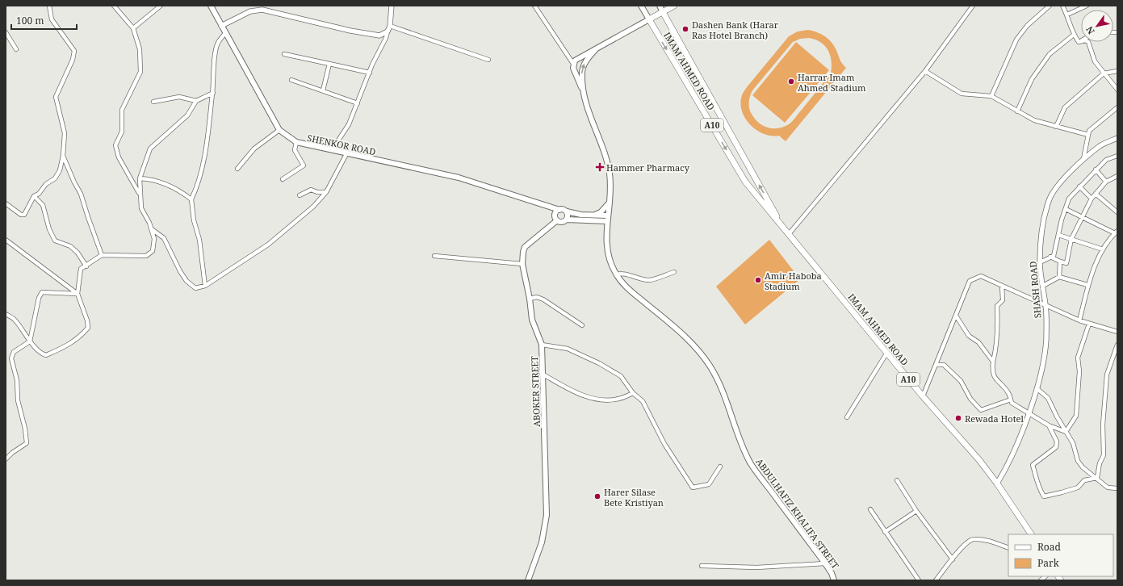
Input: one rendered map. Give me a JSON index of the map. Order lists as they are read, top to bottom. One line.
{"streets":{"highway":["IMAM AHMED ROAD","A10"],"main road":["SHENKOR ROAD","ABOKER STREET","ABDULHAFIZ KHALIFA STREET"],"street":["SHASH ROAD"]},"crossings":[["IMAM AHMED ROAD","SHASH ROAD"],["SHENKOR ROAD","ABOKER STREET"]],"places":{"other":["Dashen Bank (Harar Ras Hotel Branch)","Harrar Imam Ahmed Stadium","Amir Haboba Stadium","Rewada Hotel","Harer Silase Bete Kristiyan"],"health":["Hammer Pharmacy"]},"legend":["Road","Park"],"scale_bar":"100 m","north":"bottom left"}
